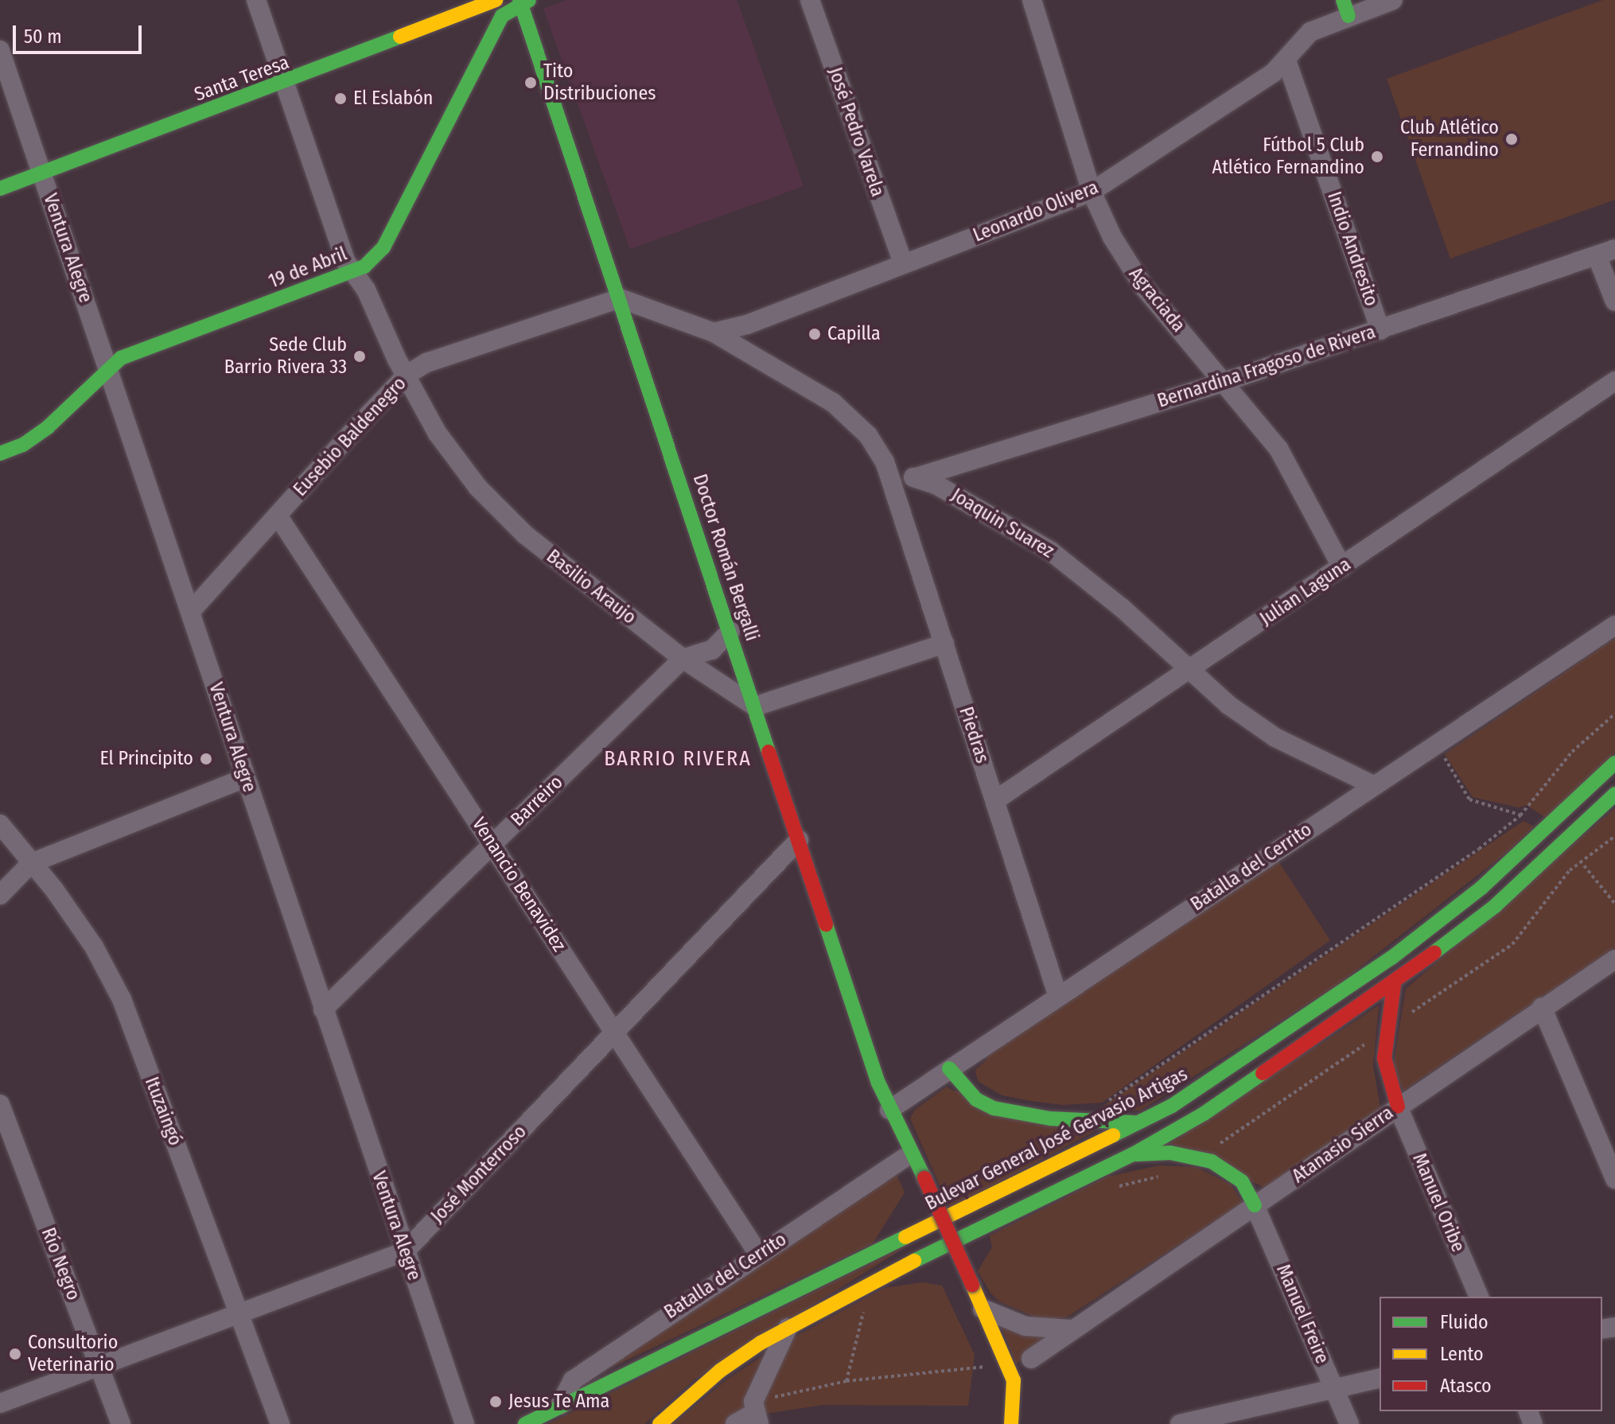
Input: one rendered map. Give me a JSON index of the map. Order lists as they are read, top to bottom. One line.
{"streets":{"street":["Santa Teresa","José Pedro Varela","Leonardo Olivera","Ventura Alegre","Indio Andresito","19 de Abril","Agraciada","Bernardina Fragoso de Rivera","Eusebio Baldenegro","Joaquin Suarez","Doctor Román Bergalli","Basilio Araujo","Julian Laguna","Piedras","Barreiro","Batalla del Cerrito","Venancio Benavidez","Ituzaingó","Bulevar General José Gervasio Artigas","Atanasio Sierra","José Monterroso","Manuel Oribe","Río Negro","Manuel Freire"]},"crossings":[["Santa Teresa","Ventura Alegre"],["Santa Teresa","Basilio Araujo"],["José Pedro Varela","Leonardo Olivera"],["Leonardo Olivera","Indio Andresito"],["Leonardo Olivera","Agraciada"],["Ventura Alegre","19 de Abril"],["Ventura Alegre","Eusebio Baldenegro"],["Ventura Alegre","Barreiro"],["Ventura Alegre","José Monterroso"],["Indio Andresito","Bernardina Fragoso de Rivera"],["19 de Abril","Doctor Román Bergalli"],["19 de Abril","Basilio Araujo"],["Agraciada","Bernardina Fragoso de Rivera"],["Agraciada","Julian Laguna"],["Bernardina Fragoso de Rivera","Joaquin Suarez"],["Eusebio Baldenegro","Doctor Román Bergalli"],["Eusebio Baldenegro","Basilio Araujo"],["Eusebio Baldenegro","Venancio Benavidez"],["Joaquin Suarez","Julian Laguna"],["Joaquin Suarez","Piedras"],["Joaquin Suarez","Batalla del Cerrito"],["Doctor Román Bergalli","Basilio Araujo"],["Doctor Román Bergalli","Barreiro"],["Doctor Román Bergalli","Batalla del Cerrito"],["Doctor Román Bergalli","José Monterroso"],["Basilio Araujo","Barreiro"],["Julian Laguna","Piedras"],["Piedras","Batalla del Cerrito"],["Barreiro","Venancio Benavidez"],["Batalla del Cerrito","Venancio Benavidez"],["Batalla del Cerrito","Bulevar General José Gervasio Artigas"],["Venancio Benavidez","José Monterroso"],["Ituzaingó","José Monterroso"],["Atanasio Sierra","Manuel Oribe"],["Atanasio Sierra","Manuel Freire"],["José Monterroso","Río Negro"]],"districts":["BARRIO RIVERA"],"places":["Tito Distribuciones","El Eslabón","Club Atlético Fernandino","Fútbol 5 Club Atlético Fernandino","Capilla","Sede Club Barrio Rivera 33","El Principito","Consultorio Veterinario","Jesus Te Ama"],"legend":["Fluido","Lento","Atasco"],"scale_bar":"50 m"}
